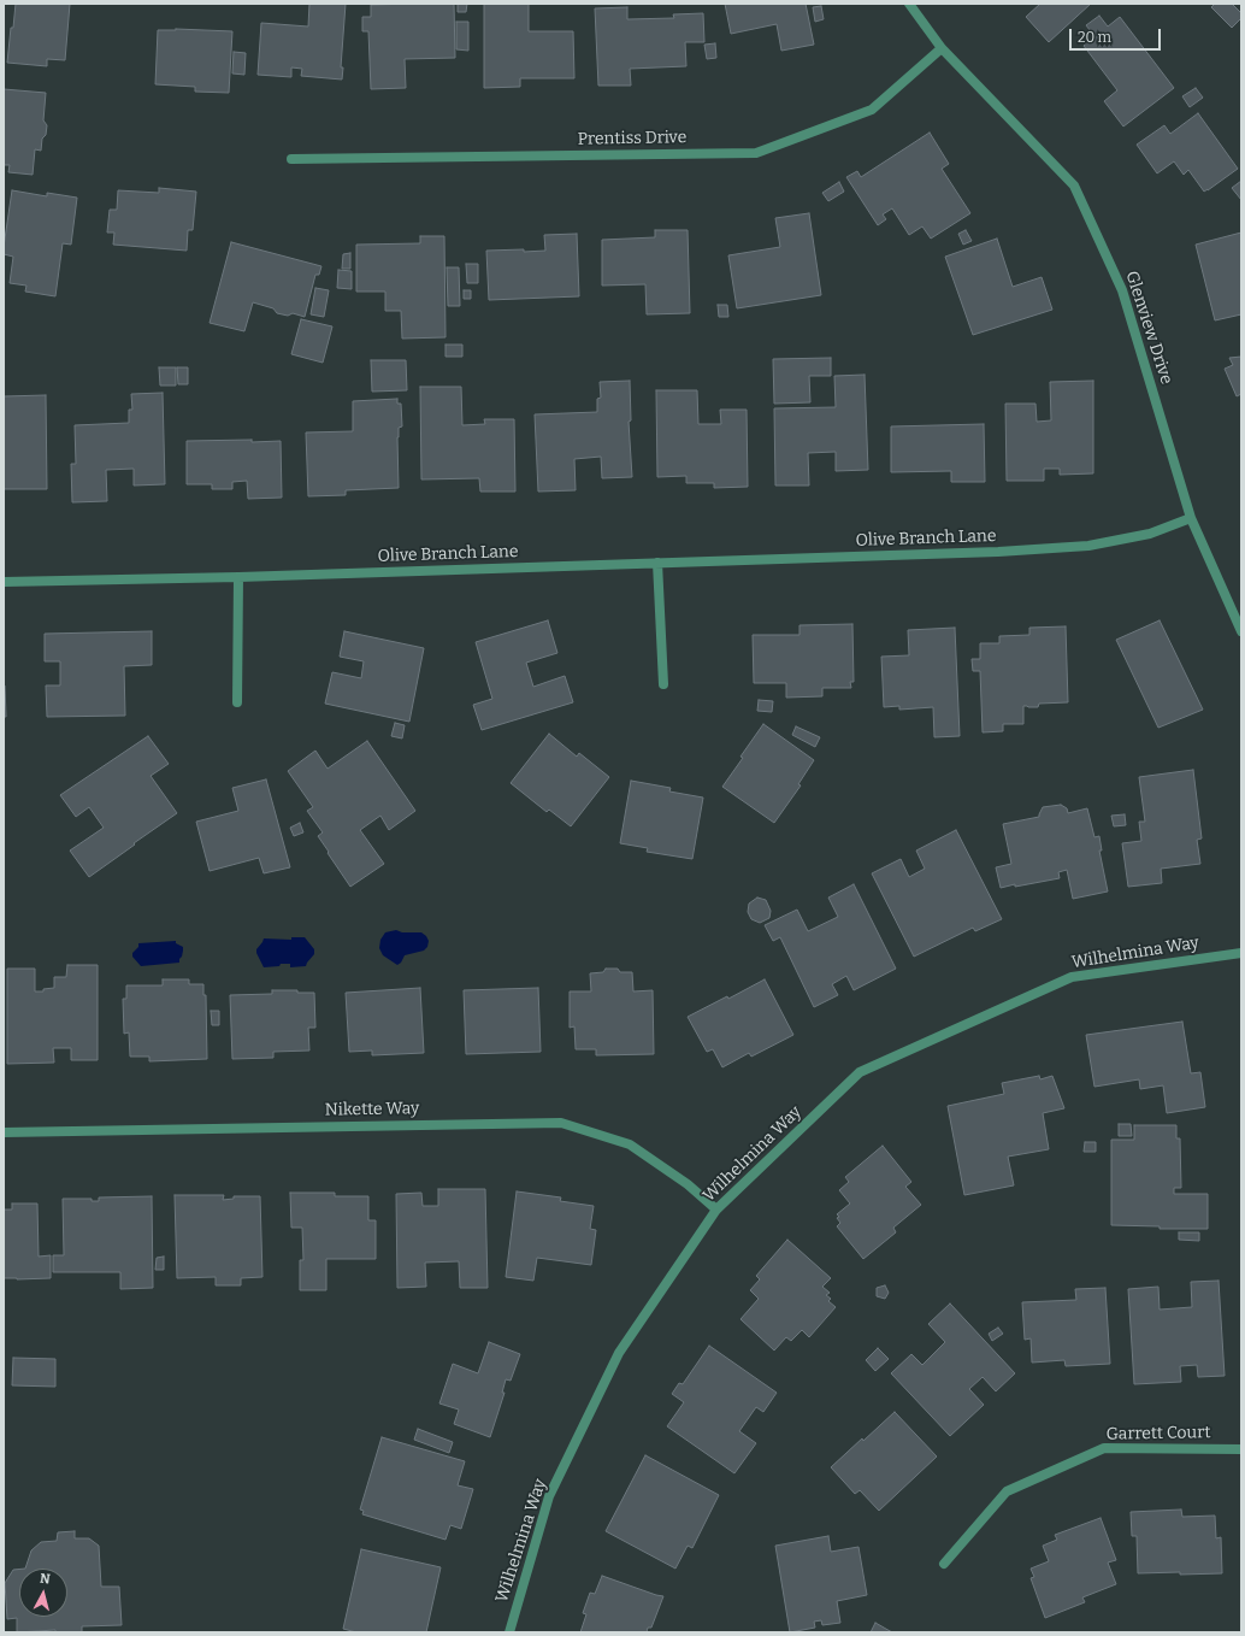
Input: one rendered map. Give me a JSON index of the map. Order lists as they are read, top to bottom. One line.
{"streets":{"street":["Prentiss Drive","Glenview Drive","Olive Branch Lane","Wilhelmina Way","Nikette Way","Garrett Court"]},"crossings":[["Prentiss Drive","Glenview Drive"],["Glenview Drive","Olive Branch Lane"],["Wilhelmina Way","Nikette Way"]],"scale_bar":"20 m","north":"top"}
